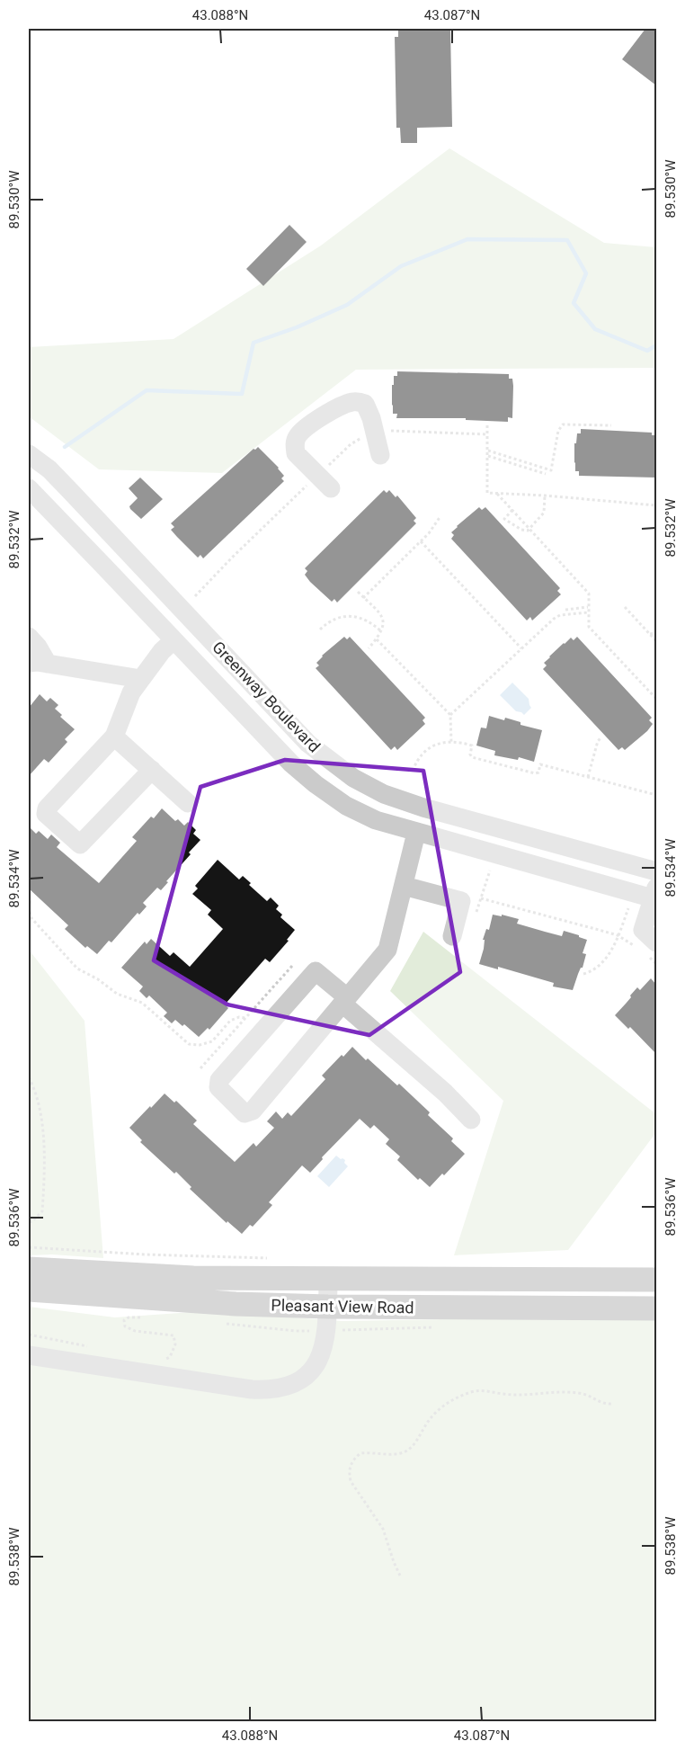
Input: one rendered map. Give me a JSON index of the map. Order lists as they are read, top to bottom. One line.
{"streets":{"main road":["Pleasant View Road"],"street":["Greenway Boulevard"]},"coordinates":["43.088°N","43.087°N","89.530°W","89.532°W","89.534°W","89.536°W","89.538°W"]}
